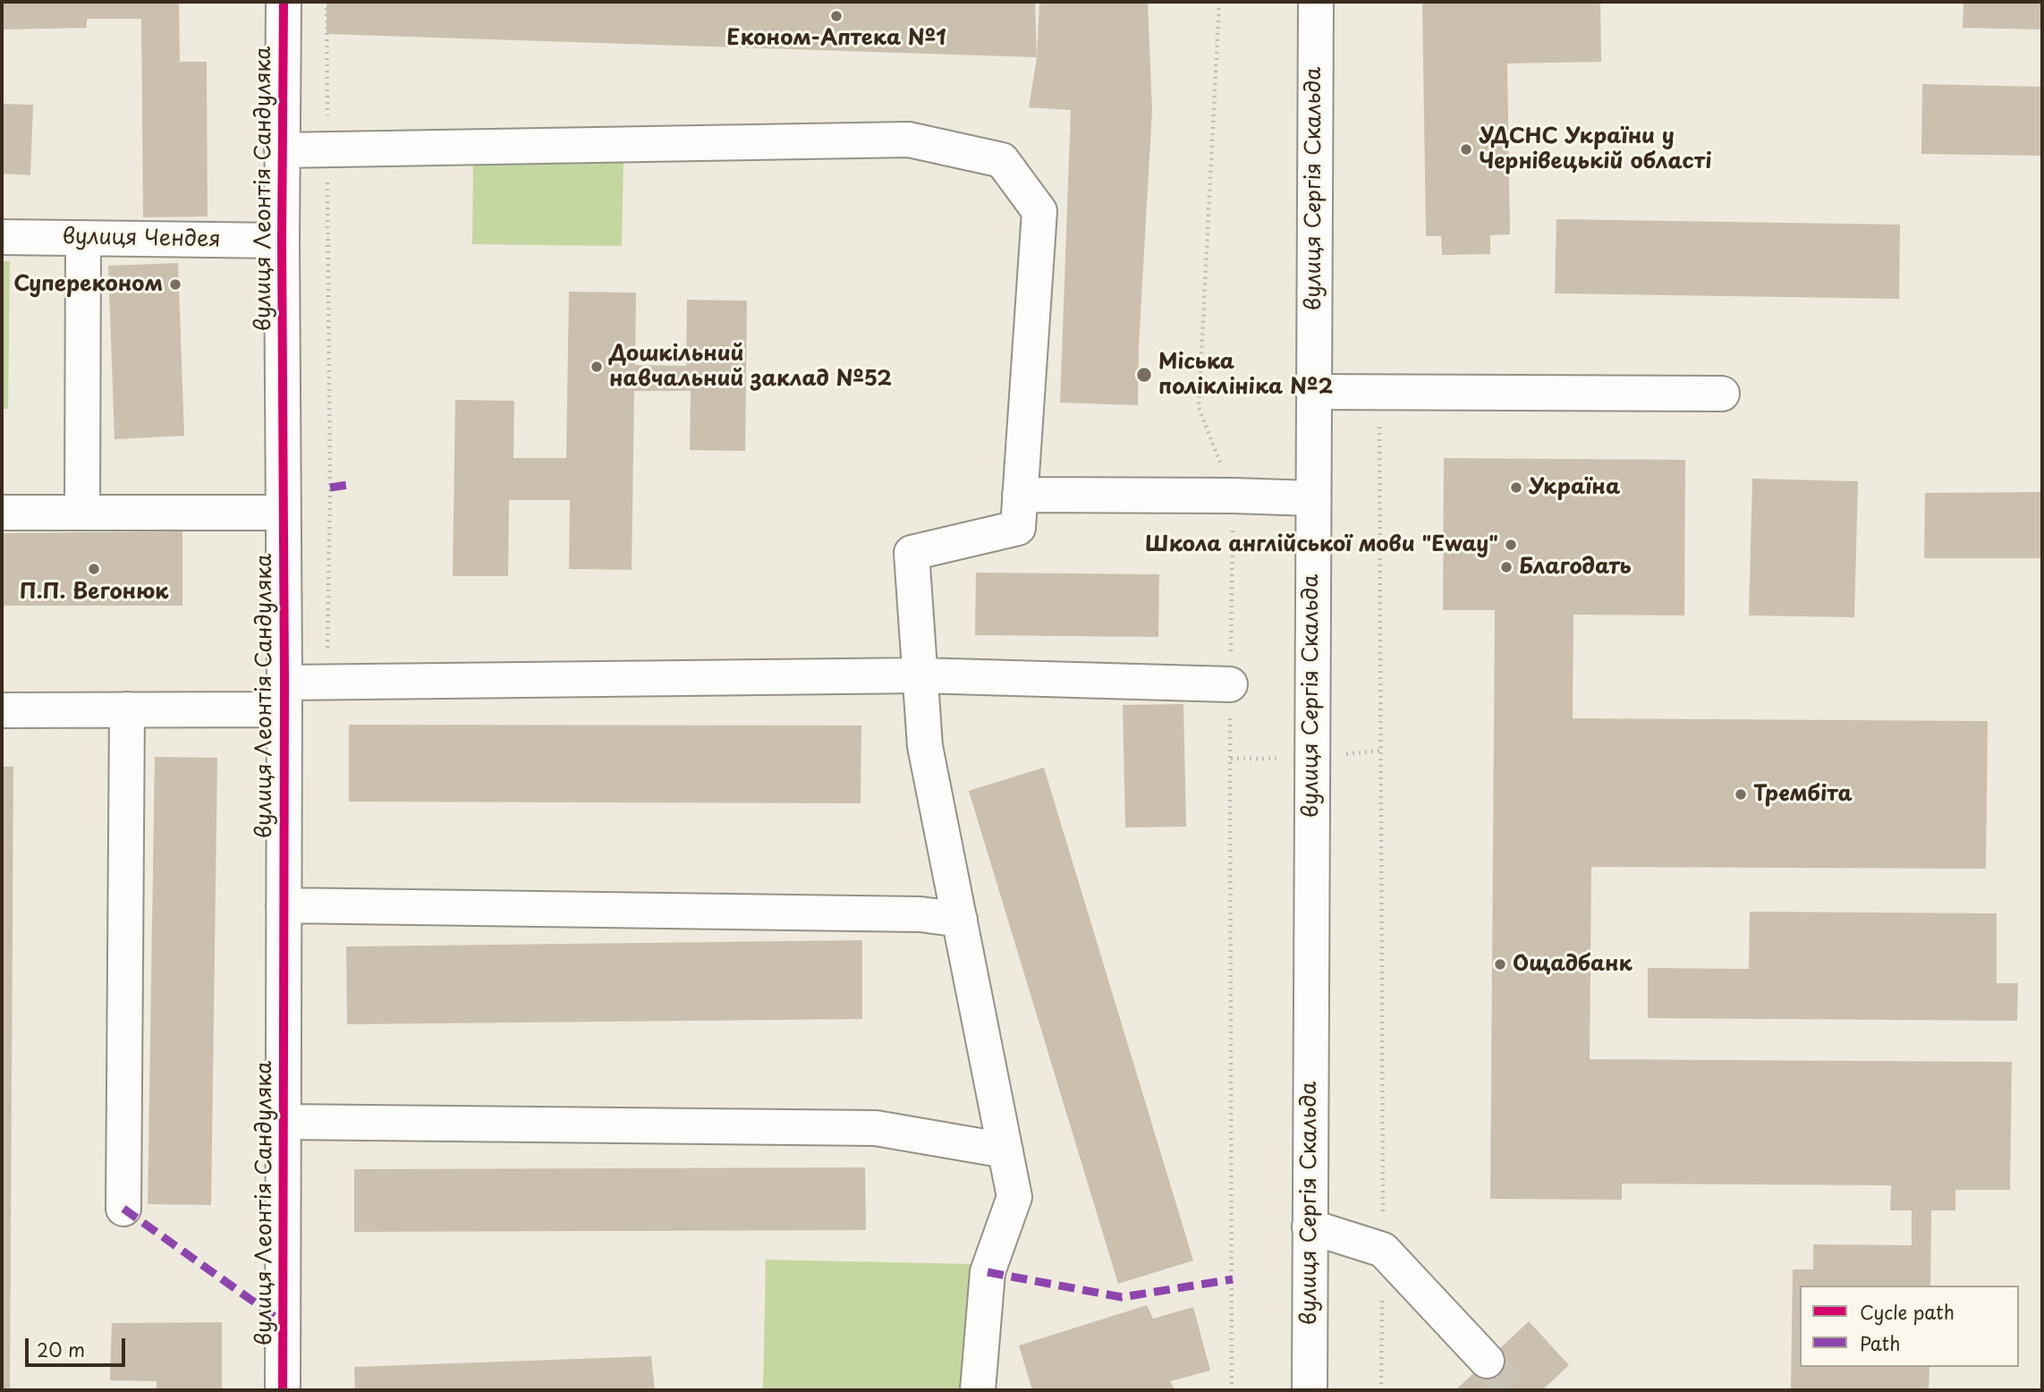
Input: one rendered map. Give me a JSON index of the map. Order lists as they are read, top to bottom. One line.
{"streets":{"street":["вулиця Леонтія Сандуляка","вулиця Сергія Скальда","вулиця Чендея"]},"crossings":[["вулиця Леонтія Сандуляка","вулиця Чендея"]],"places":["Економ-Аптека №1","УДСНС України у Чернівецькій області","Супереконом","Дошкільний навчальний заклад №52","Міська поліклініка №2","Україна","Школа англійської мови \"Eway\"","Благодать","П.П. Вегонюк","Трембіта","Ощадбанк"],"legend":["Cycle path","Path"],"scale_bar":"20 m"}
